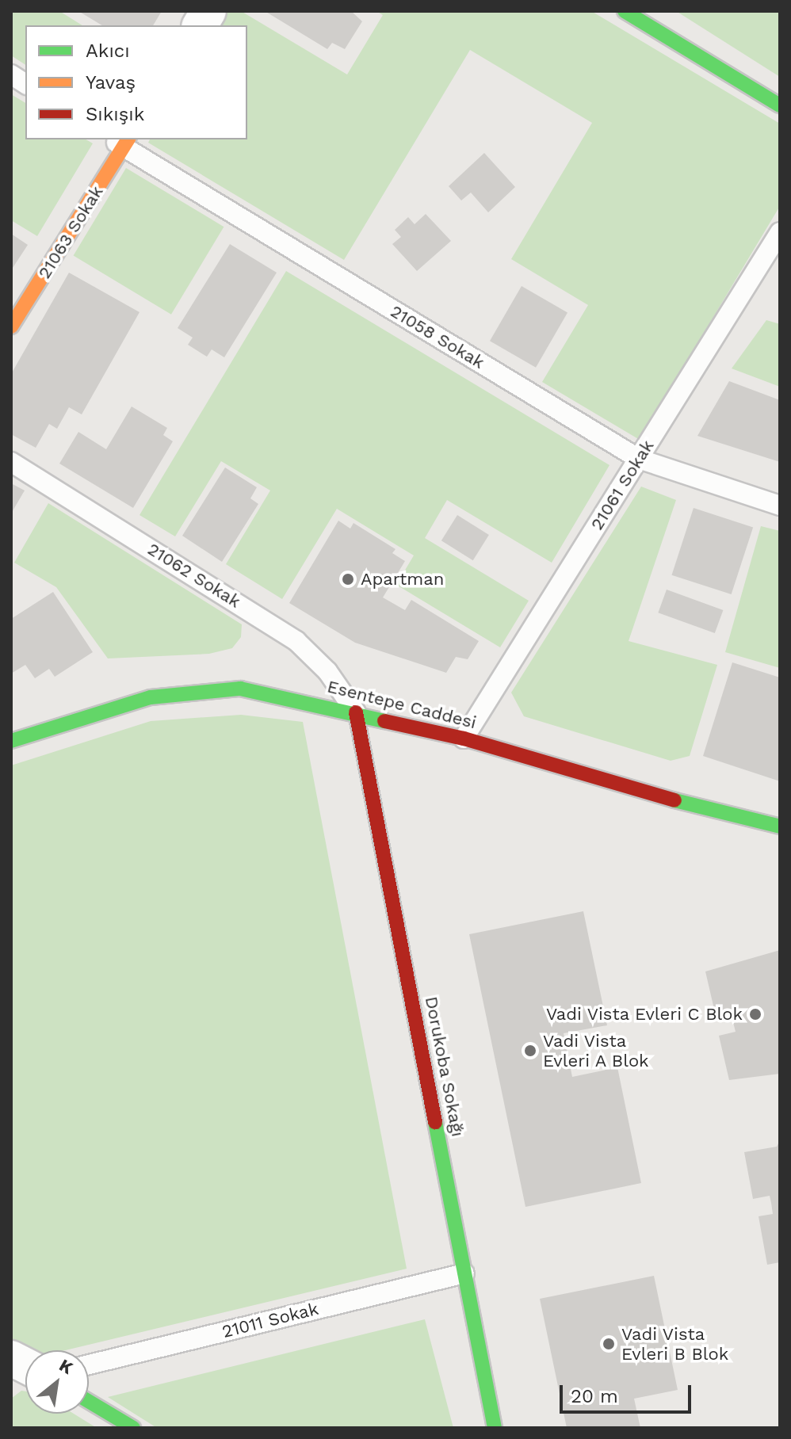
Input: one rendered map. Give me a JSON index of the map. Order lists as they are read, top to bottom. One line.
{"streets":{"street":["21063 Sokak","Esentepe Caddesi","Dorukoba Sokağı"],"lane":["21058 Sokak","21061 Sokak","21062 Sokak","21011 Sokak"]},"crossings":[["21063 Sokak","21058 Sokak"],["21058 Sokak","21061 Sokak"],["21061 Sokak","Esentepe Caddesi"],["21062 Sokak","Esentepe Caddesi"],["21062 Sokak","Dorukoba Sokağı"],["Esentepe Caddesi","Dorukoba Sokağı"],["Dorukoba Sokağı","21011 Sokak"]],"places":["Apartman","Vadi Vista Evleri C Blok","Vadi Vista Evleri A Blok","Vadi Vista Evleri B Blok"],"legend":["Akıcı","Yavaş","Sıkışık"],"scale_bar":"20 m","north":"top right"}
